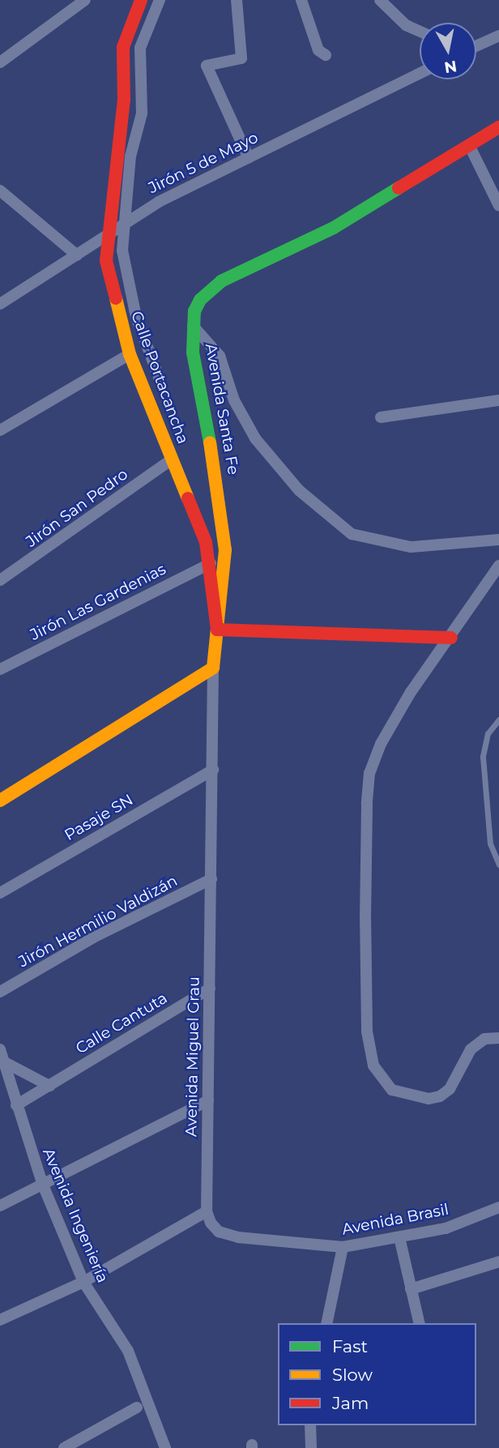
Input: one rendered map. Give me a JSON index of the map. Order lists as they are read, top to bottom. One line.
{"streets":{"street":["Jirón 5 de Mayo","Calle Portacancha","Avenida Santa Fe","Jirón San Pedro","Jirón Las Gardenias","Pasaje SN","Jirón Hermilio Valdizán","Calle Cantuta","Avenida Miguel Grau","Avenida Ingeniería","Avenida Brasil"]},"crossings":[["Jirón 5 de Mayo","Calle Portacancha"],["Calle Portacancha","Avenida Santa Fe"],["Calle Portacancha","Jirón San Pedro"],["Calle Portacancha","Jirón Las Gardenias"],["Avenida Santa Fe","Avenida Miguel Grau"],["Pasaje SN","Avenida Miguel Grau"],["Jirón Hermilio Valdizán","Avenida Miguel Grau"],["Calle Cantuta","Avenida Miguel Grau"],["Calle Cantuta","Avenida Ingeniería"],["Avenida Miguel Grau","Avenida Brasil"]],"legend":["Fast","Slow","Jam"],"north":"bottom"}
